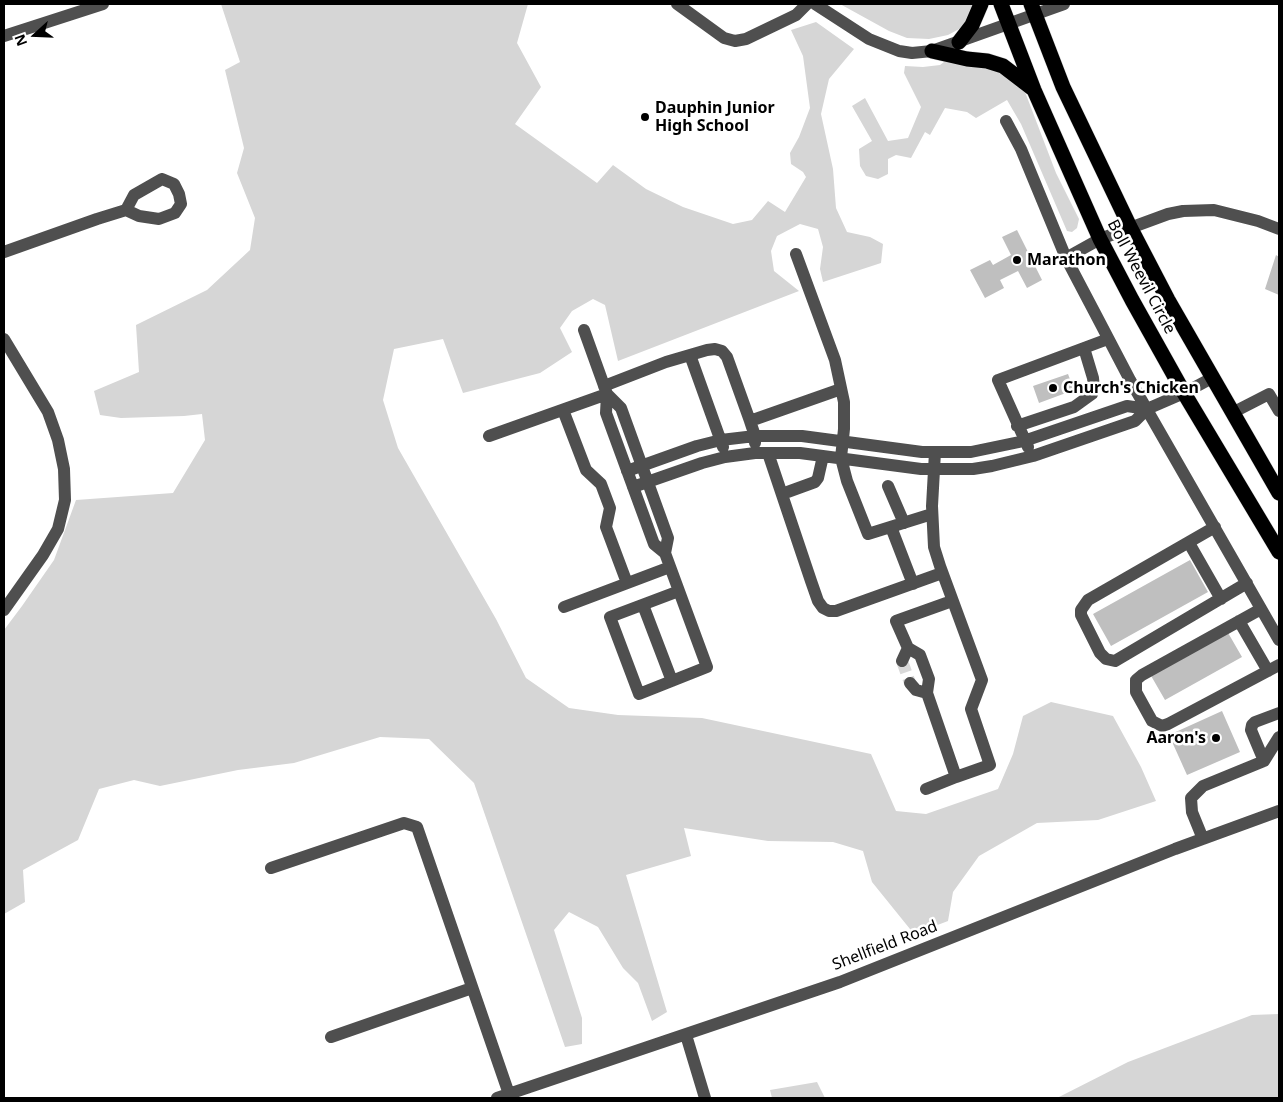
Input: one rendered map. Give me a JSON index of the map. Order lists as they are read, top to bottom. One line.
{"streets":{"highway":["Boll Weevil Circle"],"street":["Shellfield Road"]},"places":["Dauphin Junior High School","Marathon","Church's Chicken","Aaron's"],"north":"left"}
